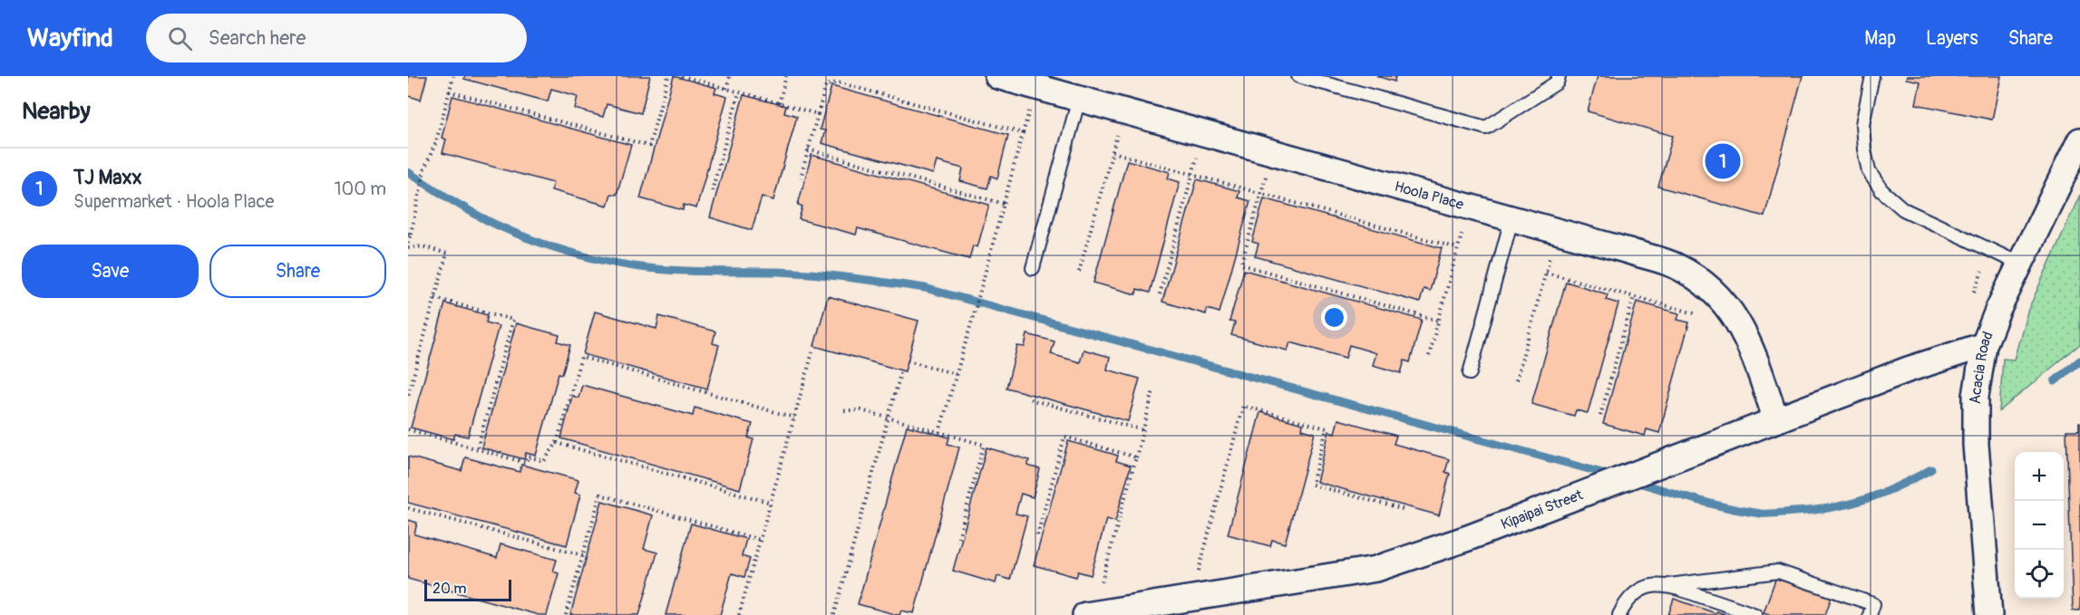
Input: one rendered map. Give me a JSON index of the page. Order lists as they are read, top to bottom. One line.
{"streets":{"street":["Hoola Place","Acacia Road","Kipaipai Street"]},"crossings":[["Hoola Place","Kipaipai Street"],["Acacia Road","Kipaipai Street"]],"scale_bar":"20 m","page":{"header":"Wayfind","search":"Search here","nav":["Map","Layers","Share"],"heading":"Nearby","pins":"1","list":[{"mark":"1","name":"TJ Maxx","note":"Supermarket · Hoola Place","value":"100 m"}],"buttons":["Save","Share"],"map_buttons":["+","−"],"scale":"20 m"}}
